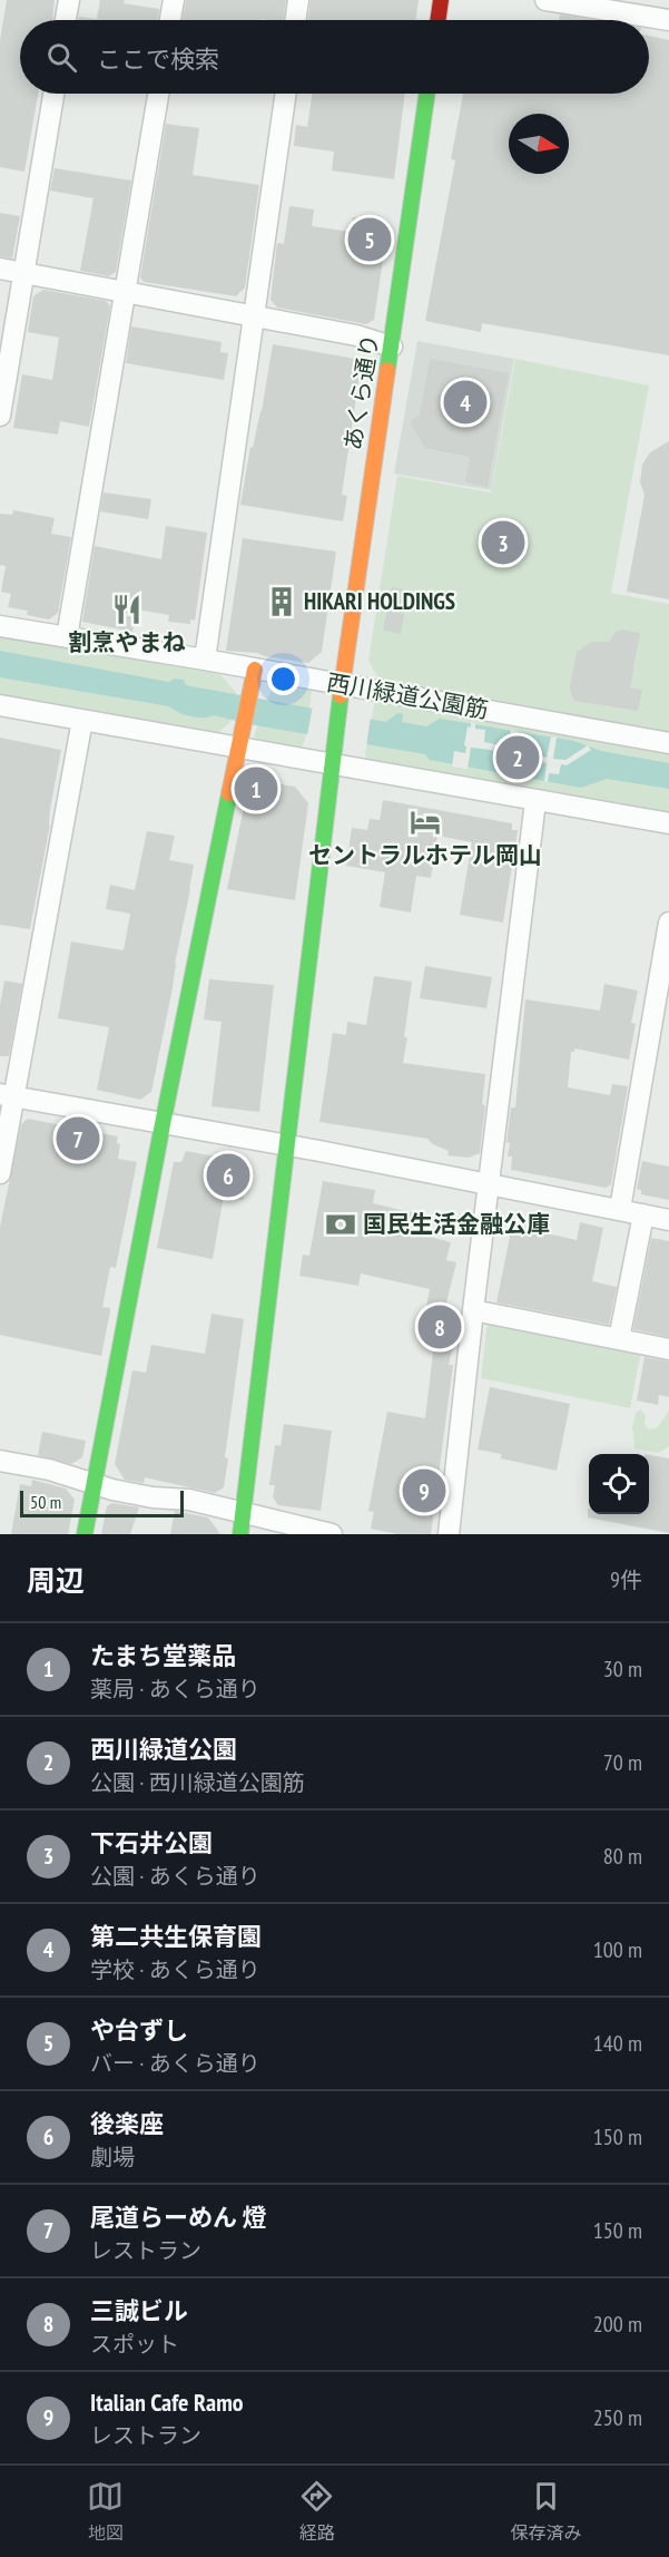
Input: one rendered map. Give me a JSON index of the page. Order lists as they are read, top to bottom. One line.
{"streets":{"street":["あくら通り","西川緑道公園筋"]},"crossings":[["あくら通り","西川緑道公園筋"]],"places":{"building":["HIKARI HOLDINGS"],"restaurant":["割烹やまね"],"hotel":["セントラルホテル岡山"],"bank":["国民生活金融公庫"]},"scale_bar":"50 m","north":"right","page":{"search":"ここで検索","pins":["5","4","3","2","1","7","6","8","9"],"scale":"50 m","heading":["周辺","9件"],"list":[{"mark":"1","name":"たまち堂薬品","note":"薬局 · あくら通り","value":"30 m"},{"mark":"2","name":"西川緑道公園","note":"公園 · 西川緑道公園筋","value":"70 m"},{"mark":"3","name":"下石井公園","note":"公園 · あくら通り","value":"80 m"},{"mark":"4","name":"第二共生保育園","note":"学校 · あくら通り","value":"100 m"},{"mark":"5","name":"や台ずし","note":"バー · あくら通り","value":"140 m"},{"mark":"6","name":"後楽座","note":"劇場","value":"150 m"},{"mark":"7","name":"尾道らーめん 燈","note":"レストラン","value":"150 m"},{"mark":"8","name":"三誠ビル","note":"スポット","value":"200 m"},{"mark":"9","name":"Italian Cafe Ramo","note":"レストラン","value":"250 m"}],"nav":["地図","経路","保存済み"]}}
